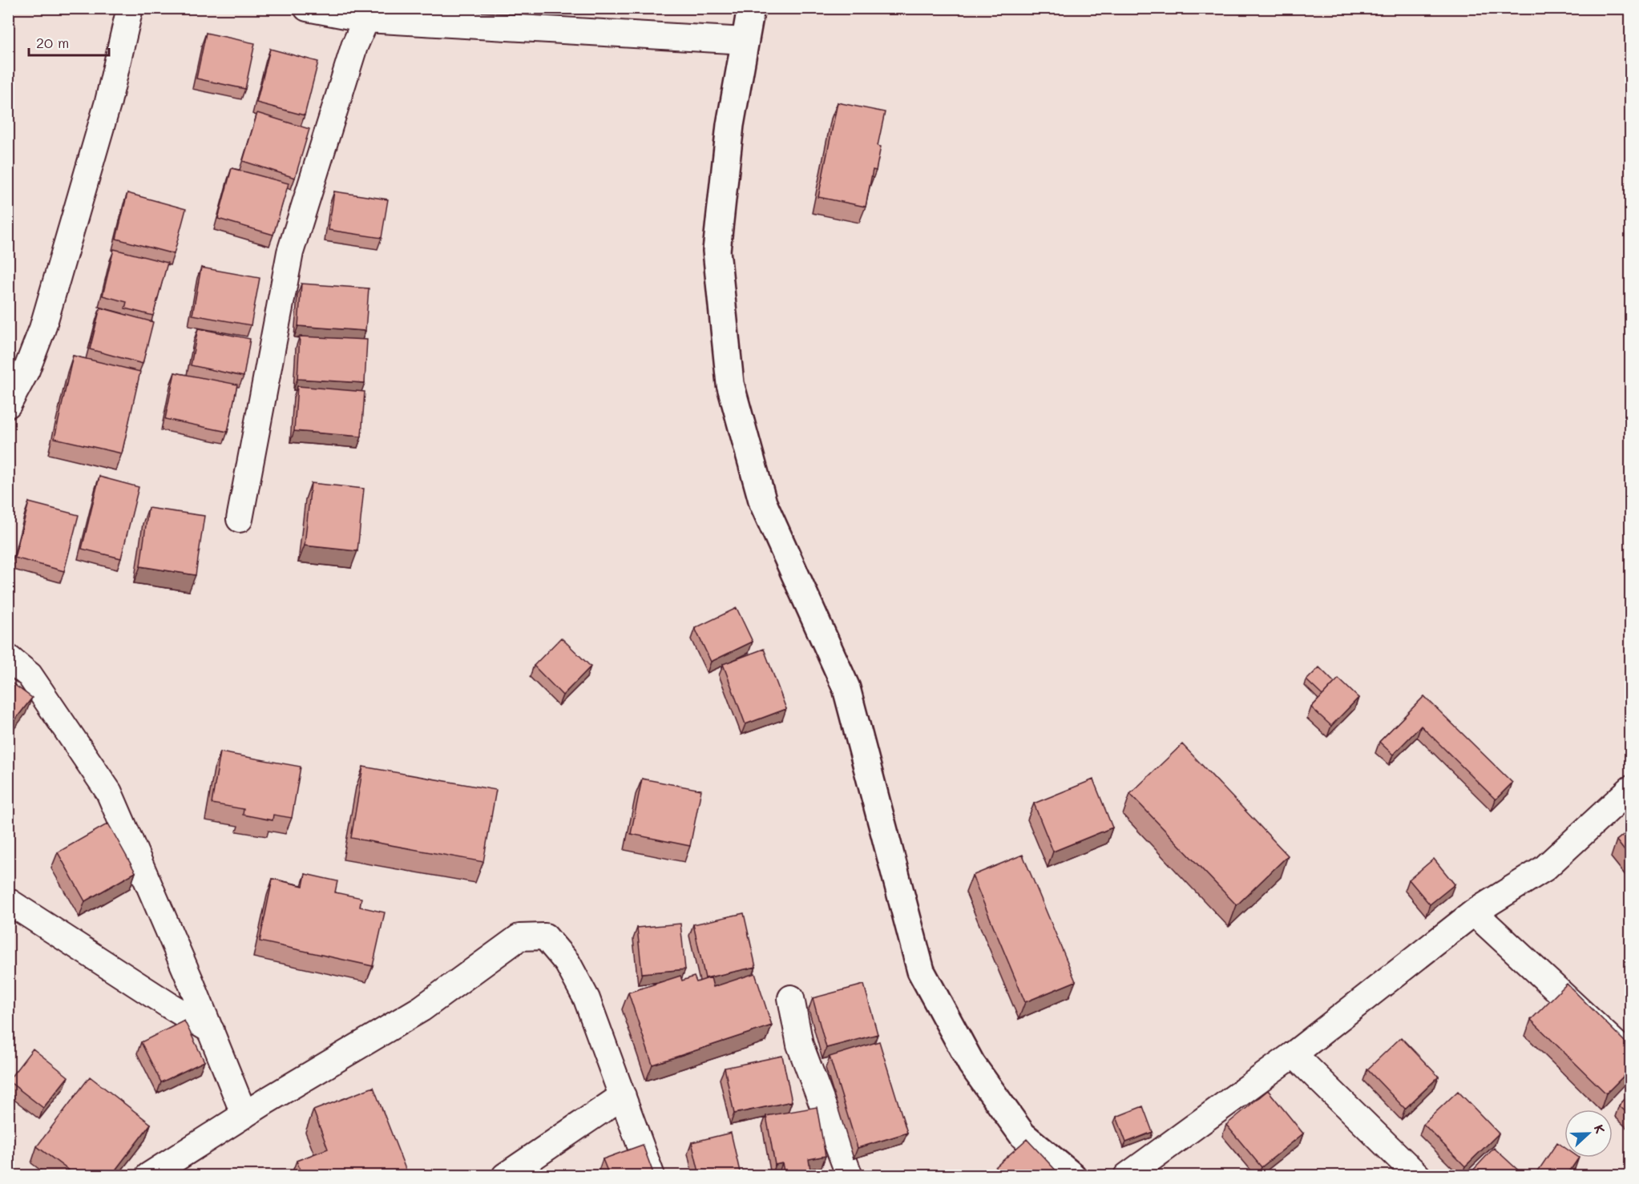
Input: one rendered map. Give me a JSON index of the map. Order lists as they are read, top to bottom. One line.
{"scale_bar":"20 m","north":"right"}
